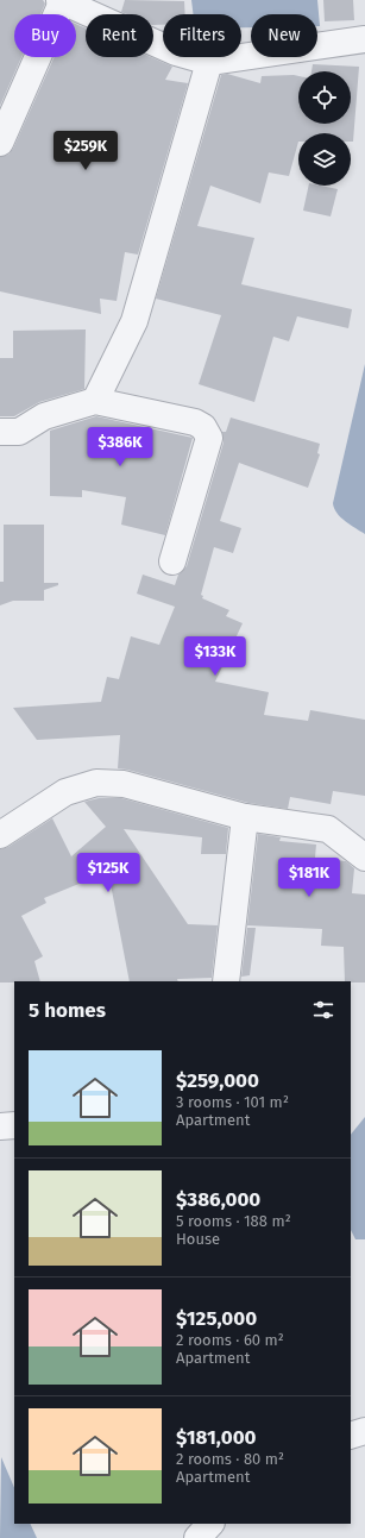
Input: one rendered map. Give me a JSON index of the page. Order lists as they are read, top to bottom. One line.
{"page":{"chip":["Buy","Rent","Filters","New"],"price":["$259K","$386K","$133K","$125K","$181K"],"heading":"5 homes","list":[{"name":"$259,000","note":"3 rooms · 101 m² · Apartment"},{"name":"$386,000","note":"5 rooms · 188 m² · House"},{"name":"$125,000","note":"2 rooms · 60 m² · Apartment"},{"name":"$181,000","note":"2 rooms · 80 m² · Apartment"}]}}
